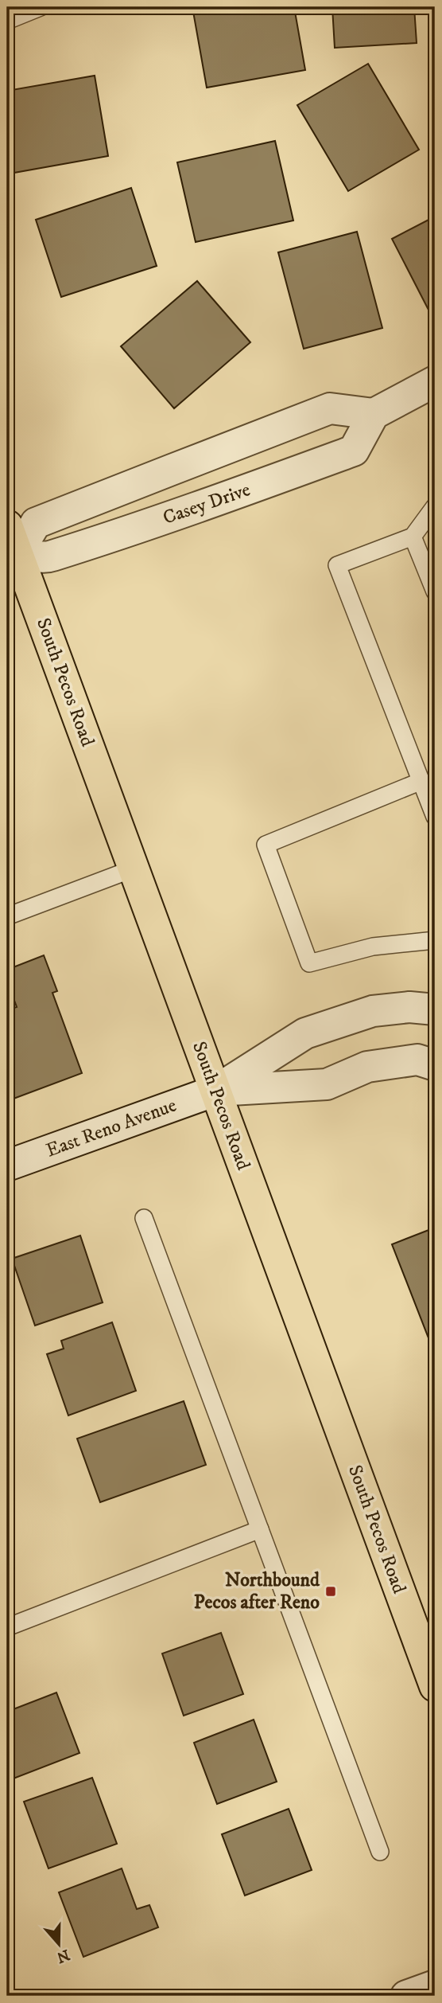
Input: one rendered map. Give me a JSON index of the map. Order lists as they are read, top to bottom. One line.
{"streets":{"main road":["South Pecos Road"],"street":["Casey Drive","East Reno Avenue"]},"crossings":[["Casey Drive","South Pecos Road"],["South Pecos Road","East Reno Avenue"]],"places":{"transit":["Northbound Pecos after Reno"]},"north":"bottom"}
